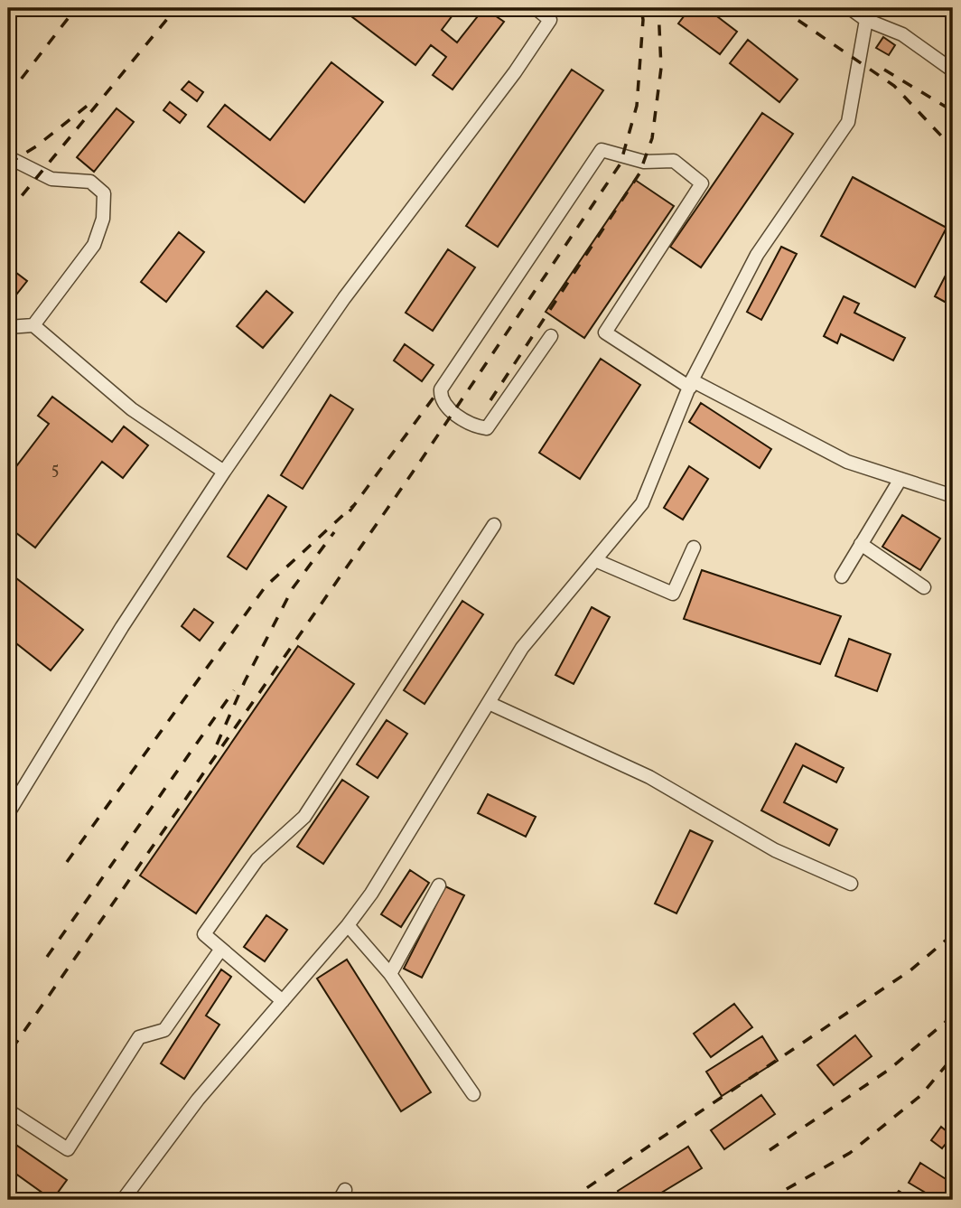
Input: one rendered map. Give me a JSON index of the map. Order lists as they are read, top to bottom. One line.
{"house_numbers":["5"]}
